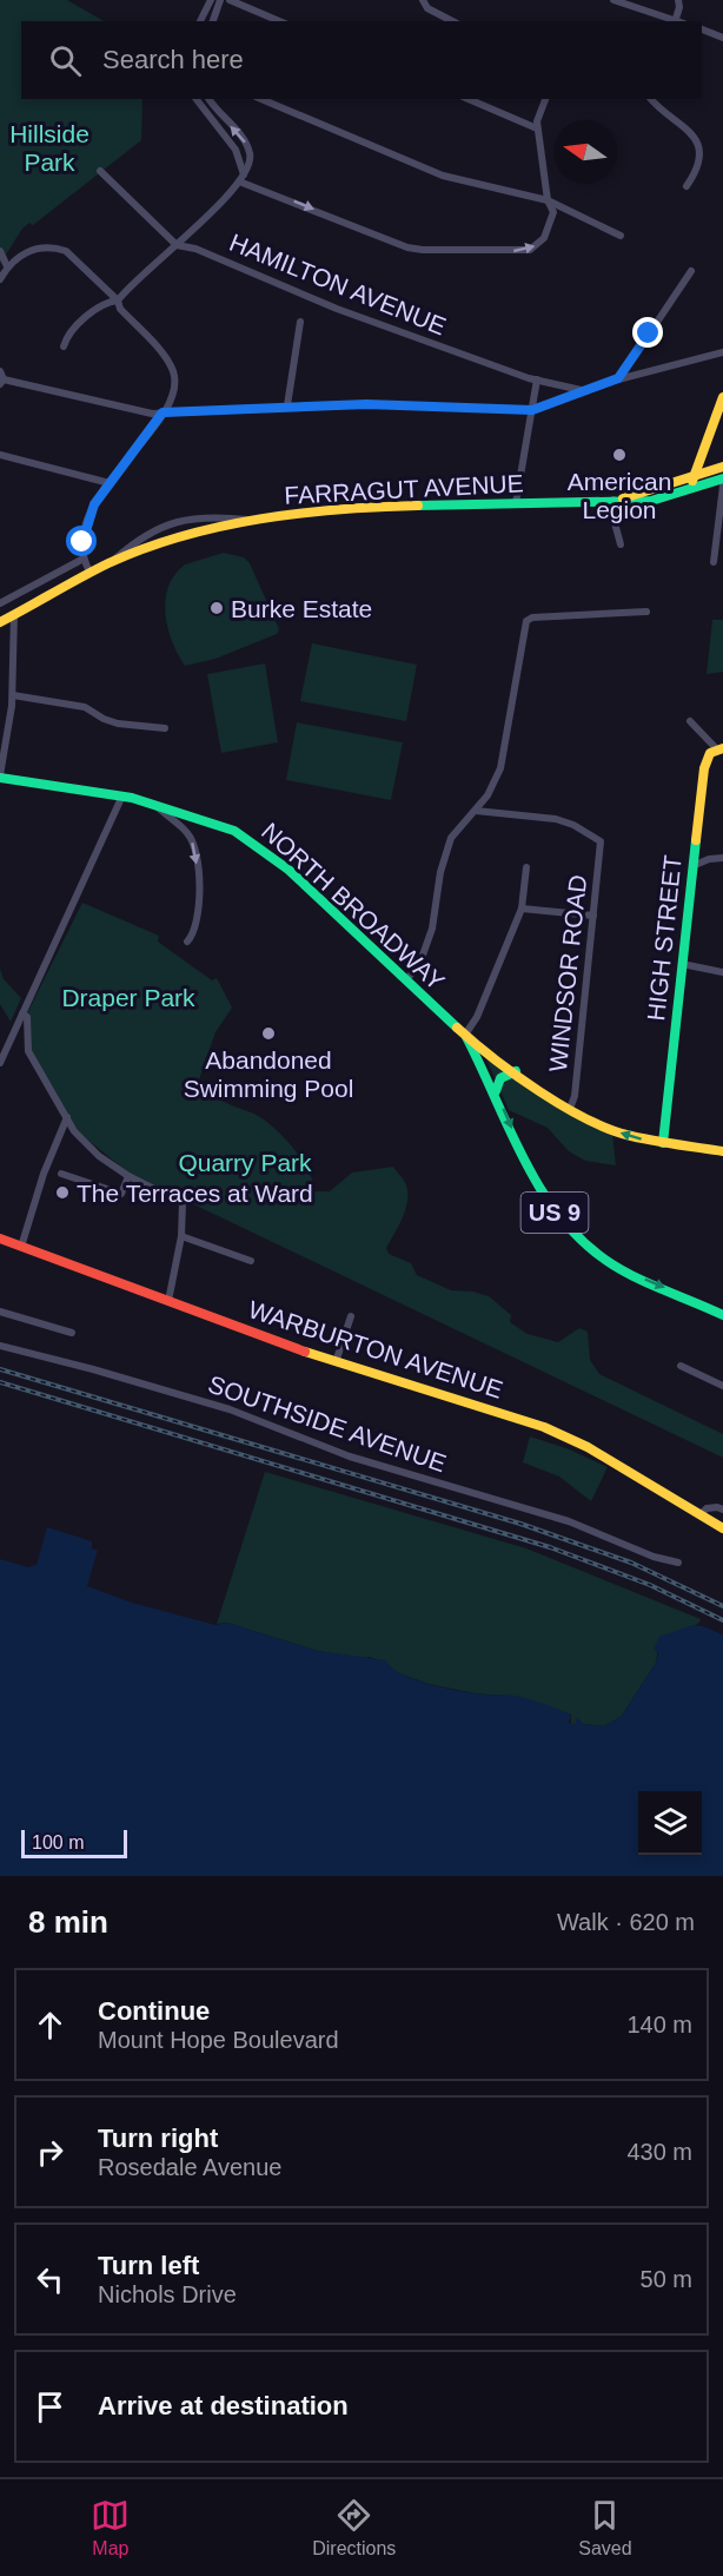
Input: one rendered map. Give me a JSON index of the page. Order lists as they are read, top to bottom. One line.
{"streets":{"main road":["FARRAGUT AVENUE","NORTH BROADWAY","HIGH STREET","US 9","WARBURTON AVENUE"],"street":["HAMILTON AVENUE","WINDSOR ROAD","SOUTHSIDE AVENUE"]},"crossings":[["NORTH BROADWAY","US 9"],["HIGH STREET","US 9"],["WINDSOR ROAD","US 9"]],"parks":["Hillside Park","Draper Park","Quarry Park"],"places":["American Legion","Burke Estate","Abandoned Swimming Pool","The Terraces at Ward"],"scale_bar":"100 m","north":"left","page":{"search":"Search here","scale":"100 m","heading":["8 min","Walk · 620 m"],"list":[["Continue","Mount Hope Boulevard","140 m"],["Turn right","Rosedale Avenue","430 m"],["Turn left","Nichols Drive","50 m"],"Arrive at destination"],"nav":["Map","Directions","Saved"]}}
